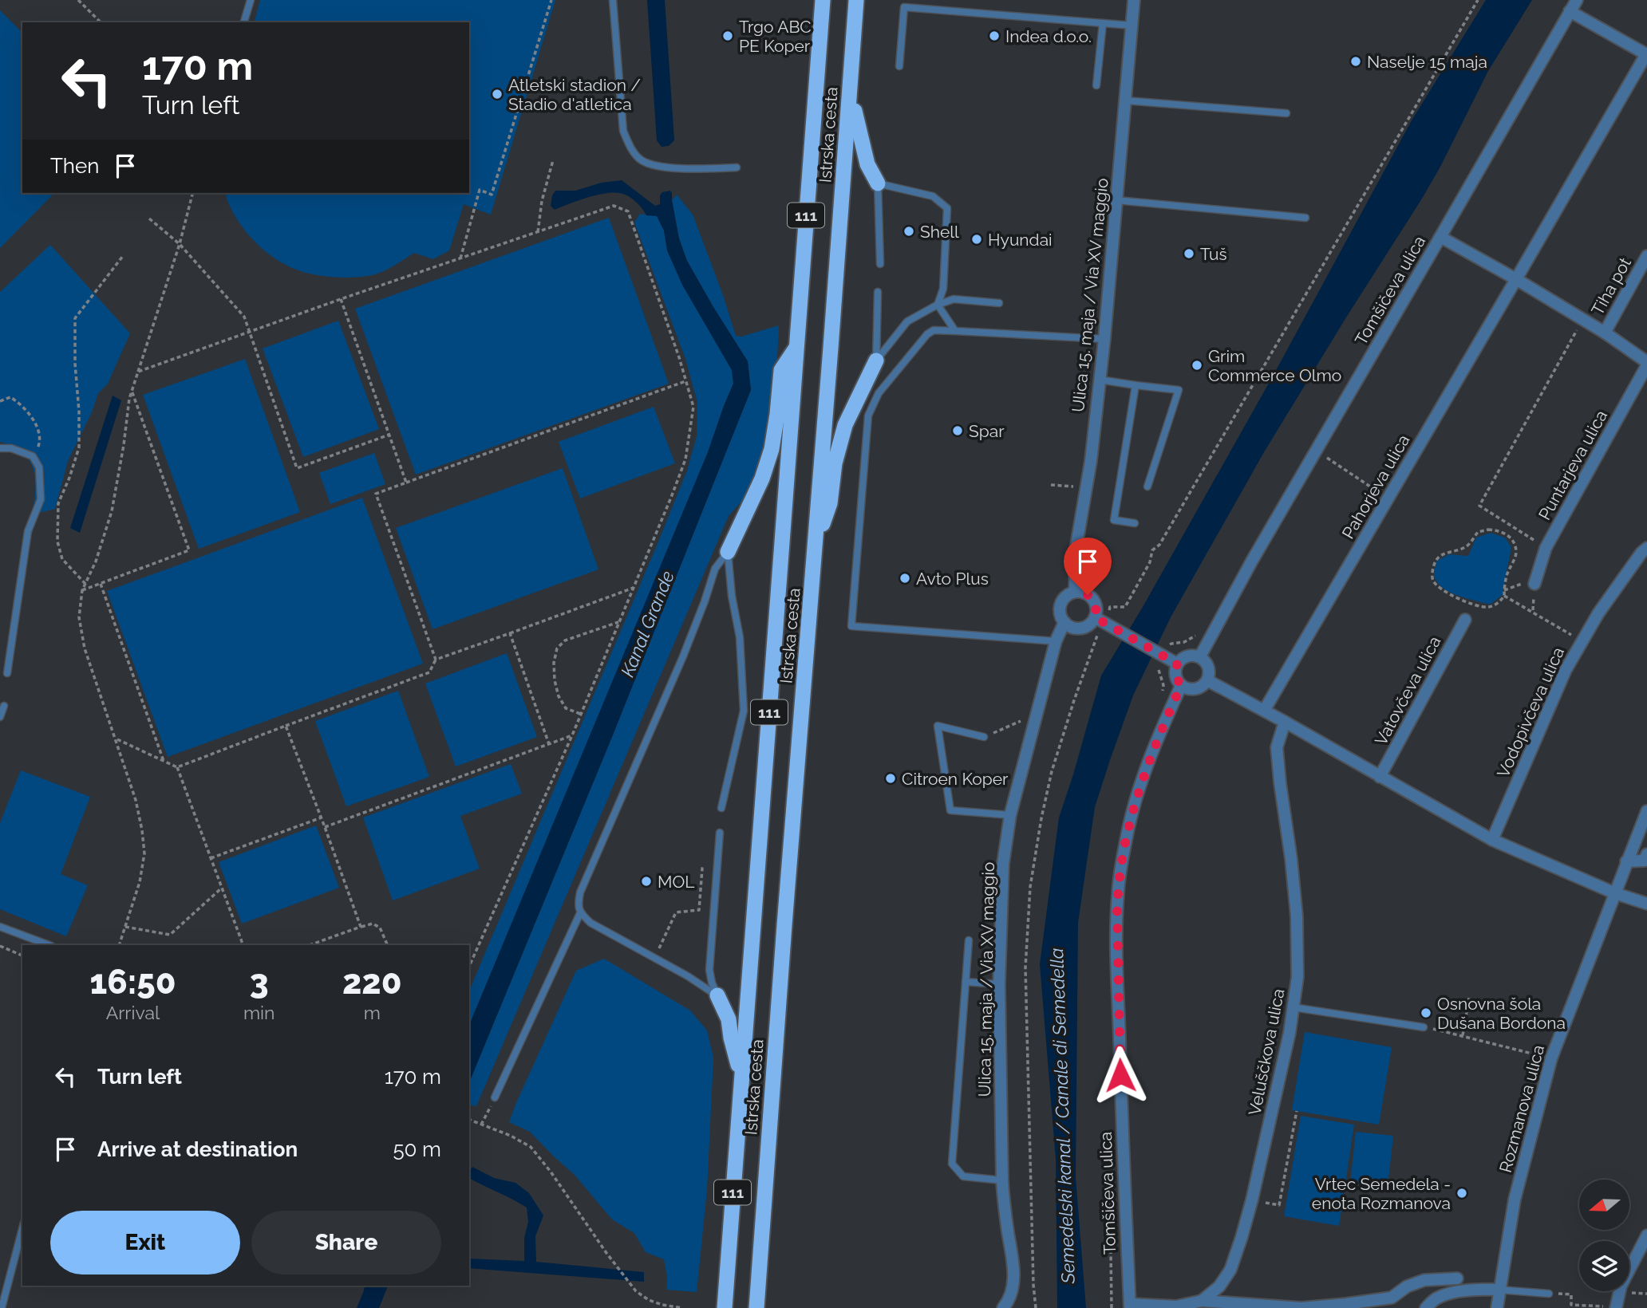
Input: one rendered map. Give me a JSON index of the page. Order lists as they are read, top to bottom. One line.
{"streets":{"highway":["Istrska cesta","111"],"street":["Tiha pot","Tomšičeva ulica","Ulica 15. maja / Via XV maggio","Puntarjeva ulica","Pahorjeva ulica","Vatovčeva ulica","Vodopivčeva ulica","Veluščkova ulica","Rozmanova ulica"]},"crossings":[["Tiha pot","Puntarjeva ulica"],["Tomšičeva ulica","Pahorjeva ulica"]],"water":["Kanal Grande","Semedelski kanal / Canale di Semedella"],"places":["Trgo ABC PE Koper","Indea d.o.o.","Naselje 15 maja","Atletski stadion / Stadio d'atletica","Shell","Hyundai","Tuš","Grim Commerce Olmo","Spar","Avto Plus","Citroen Koper","MOL","Osnovna šola Dušana Bordona","Vrtec Semedela - enota Rozmanova"],"north":"left","page":{"turn":["170 m","Turn left"],"then":"Then","eta":["16:50","Arrival","3","min","220","m"],"list":[{"name":"Turn left","value":"170 m"},{"name":"Arrive at destination","value":"50 m"}],"buttons":["Exit","Share"]}}
